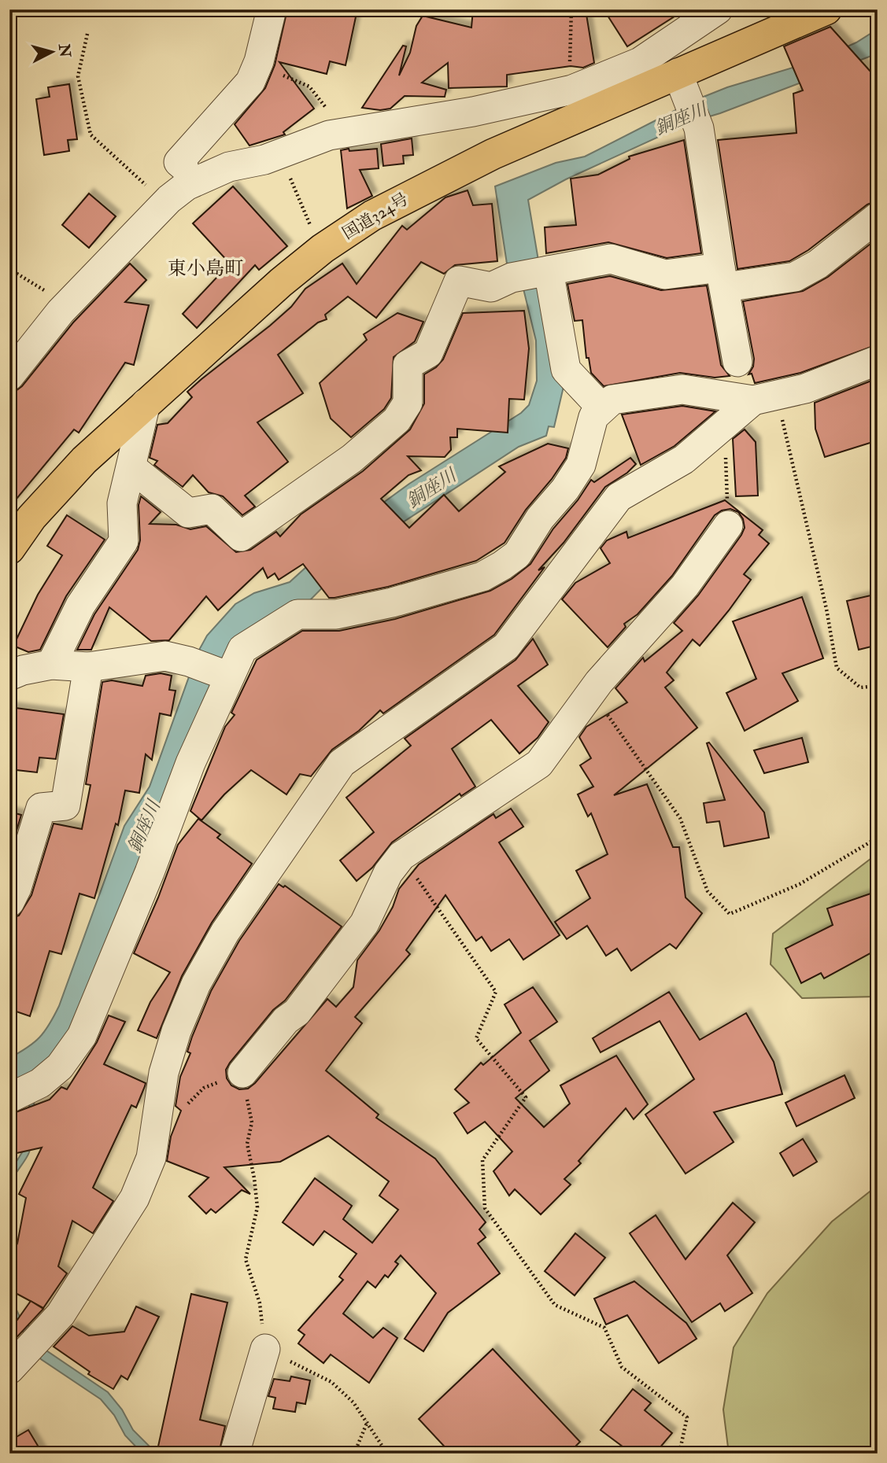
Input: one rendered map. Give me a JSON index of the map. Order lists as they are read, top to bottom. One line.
{"streets":{"highway":["国道324号"]},"districts":["東小島町"],"water":["銅座川"],"north":"right"}
